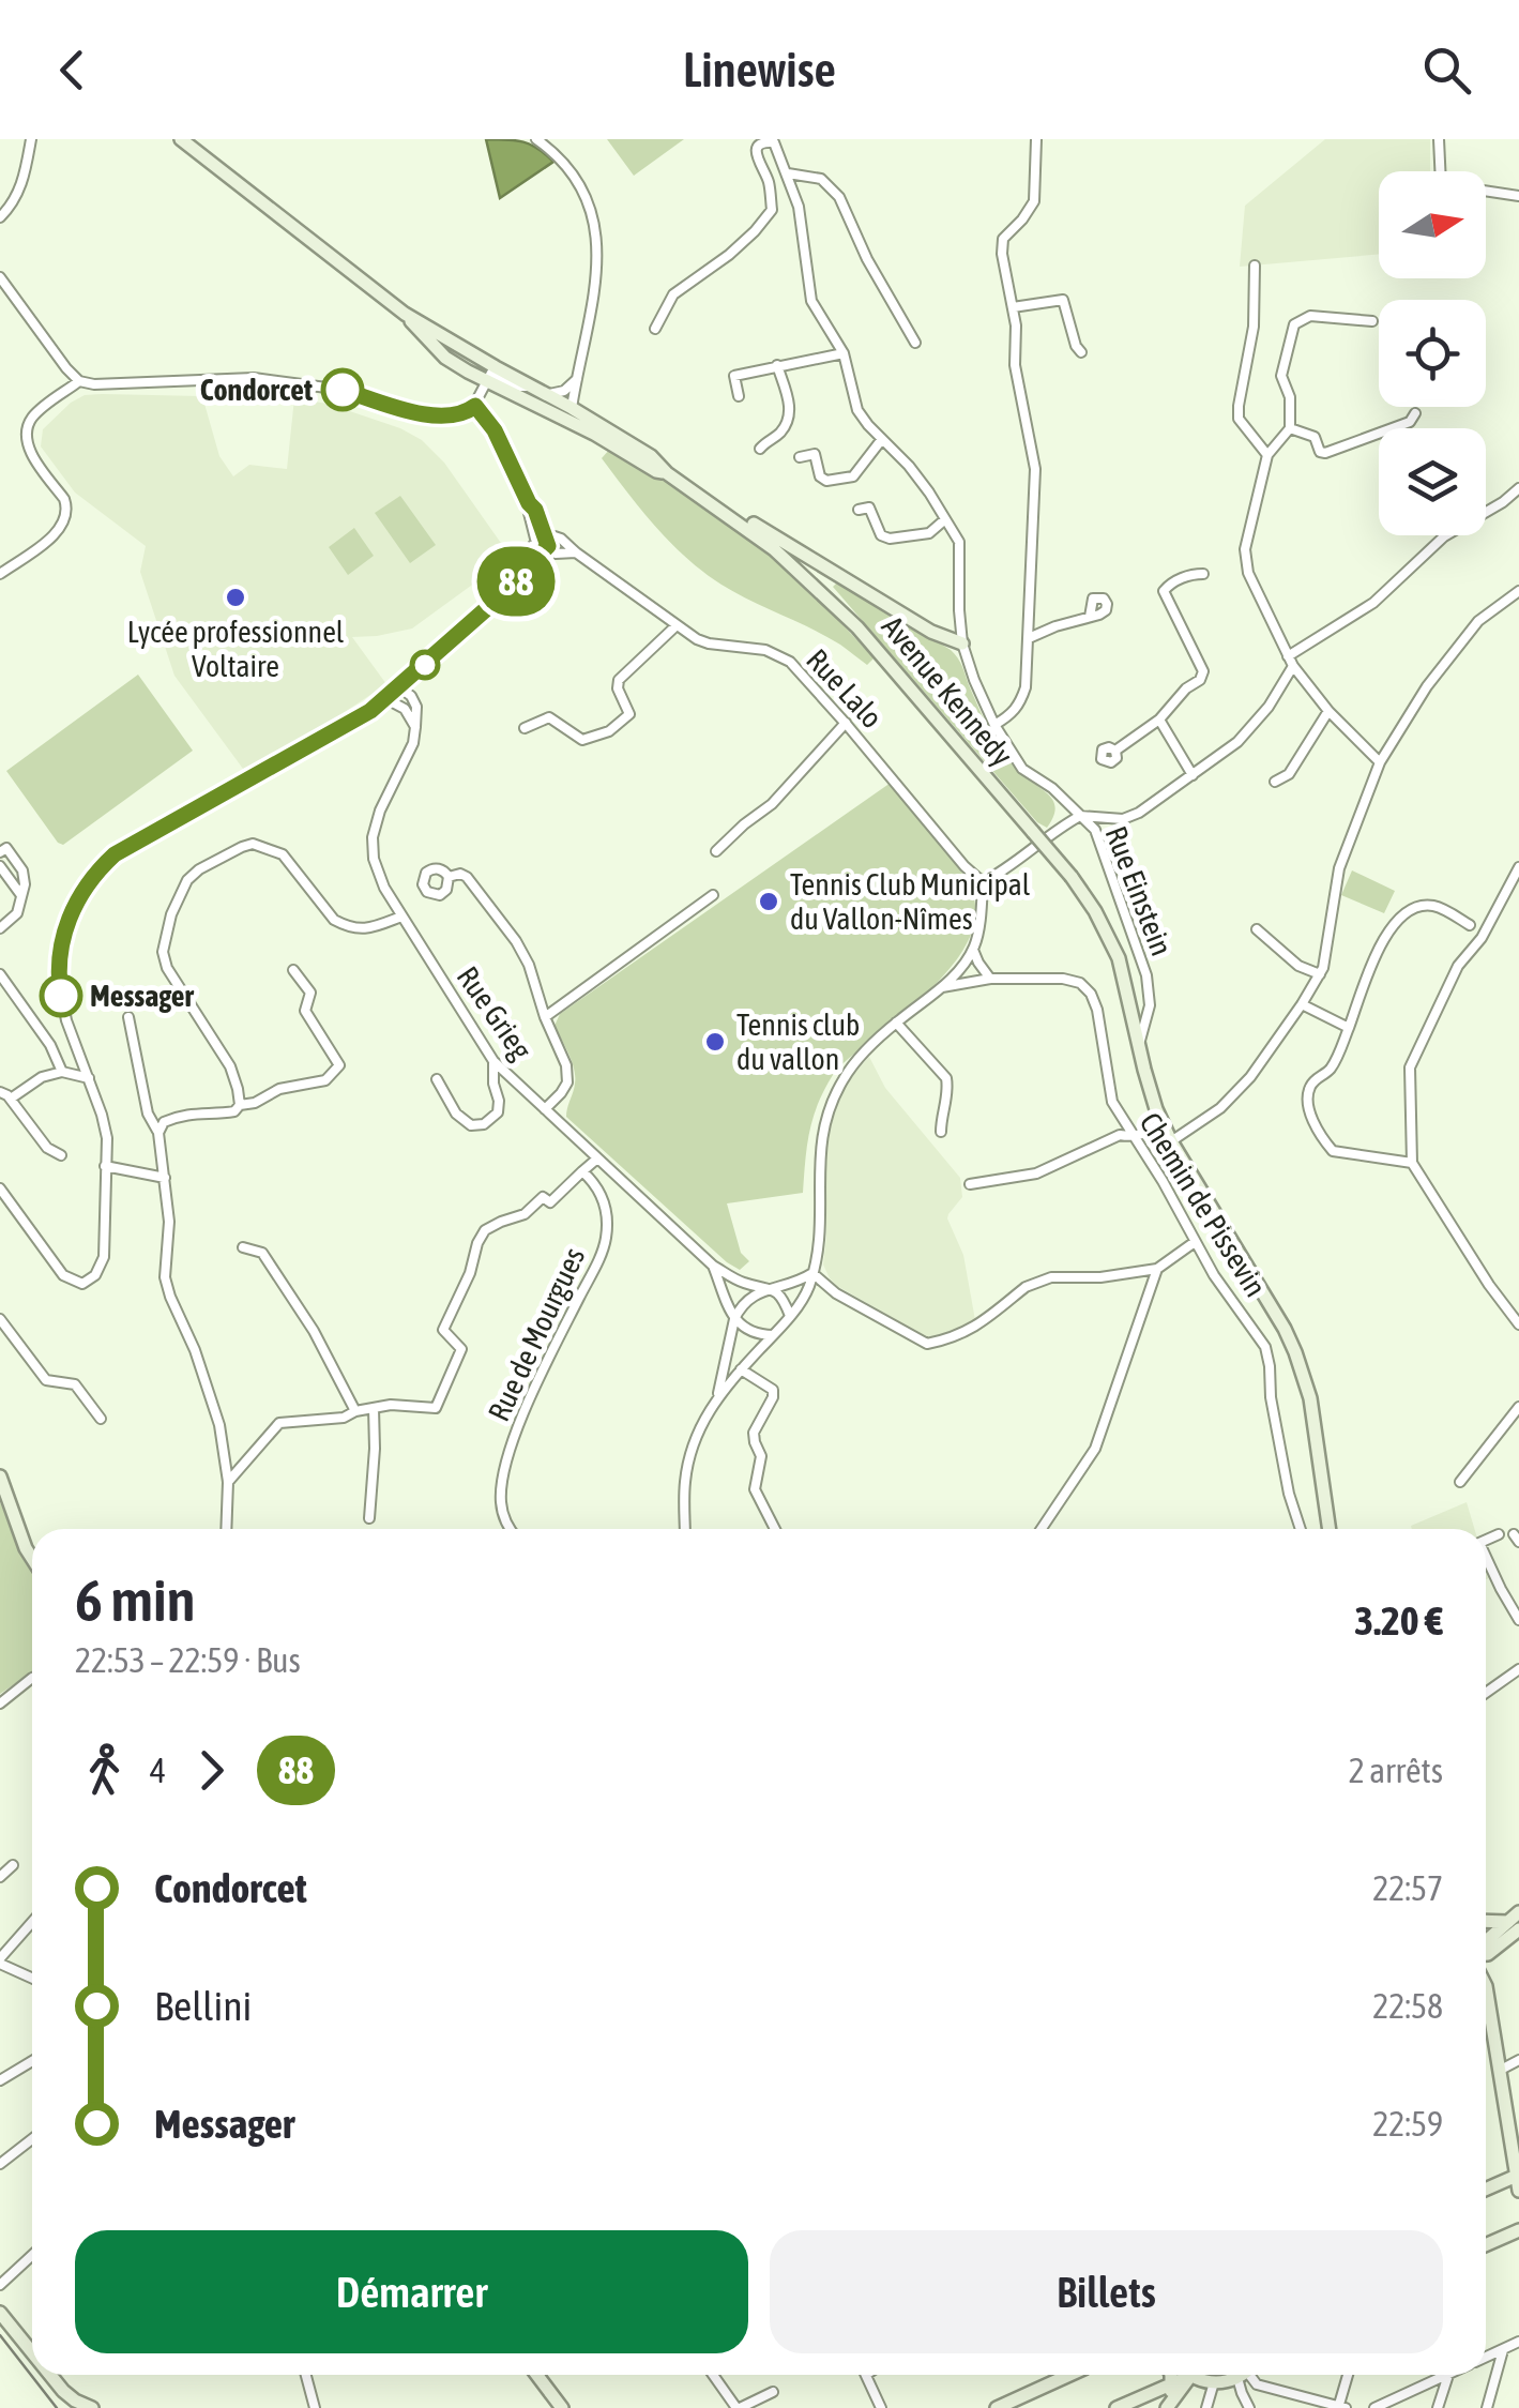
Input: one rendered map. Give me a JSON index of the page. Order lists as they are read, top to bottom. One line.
{"streets":{"main road":["Avenue Kennedy"],"street":["Rue Lalo","Rue Einstein","Rue Grieg","Chemin de Pissevin","Rue de Mourgues"]},"crossings":[["Avenue Kennedy","Rue Einstein"]],"places":["Condorcet","Lycée professionnel Voltaire","Tennis Club Municipal du Vallon-Nîmes","Messager","Tennis club du vallon"],"lines":["bus line 88"],"north":"right","page":{"header":"Linewise","on_map":"88","heading":["6 min","22:53 – 22:59 · Bus","3.20 €"],"legs":["4","88","2 arrêts"],"list":[{"name":"Condorcet","value":"22:57"},{"name":"Bellini","value":"22:58"},{"name":"Messager","value":"22:59"}],"buttons":["Démarrer","Billets"]}}
